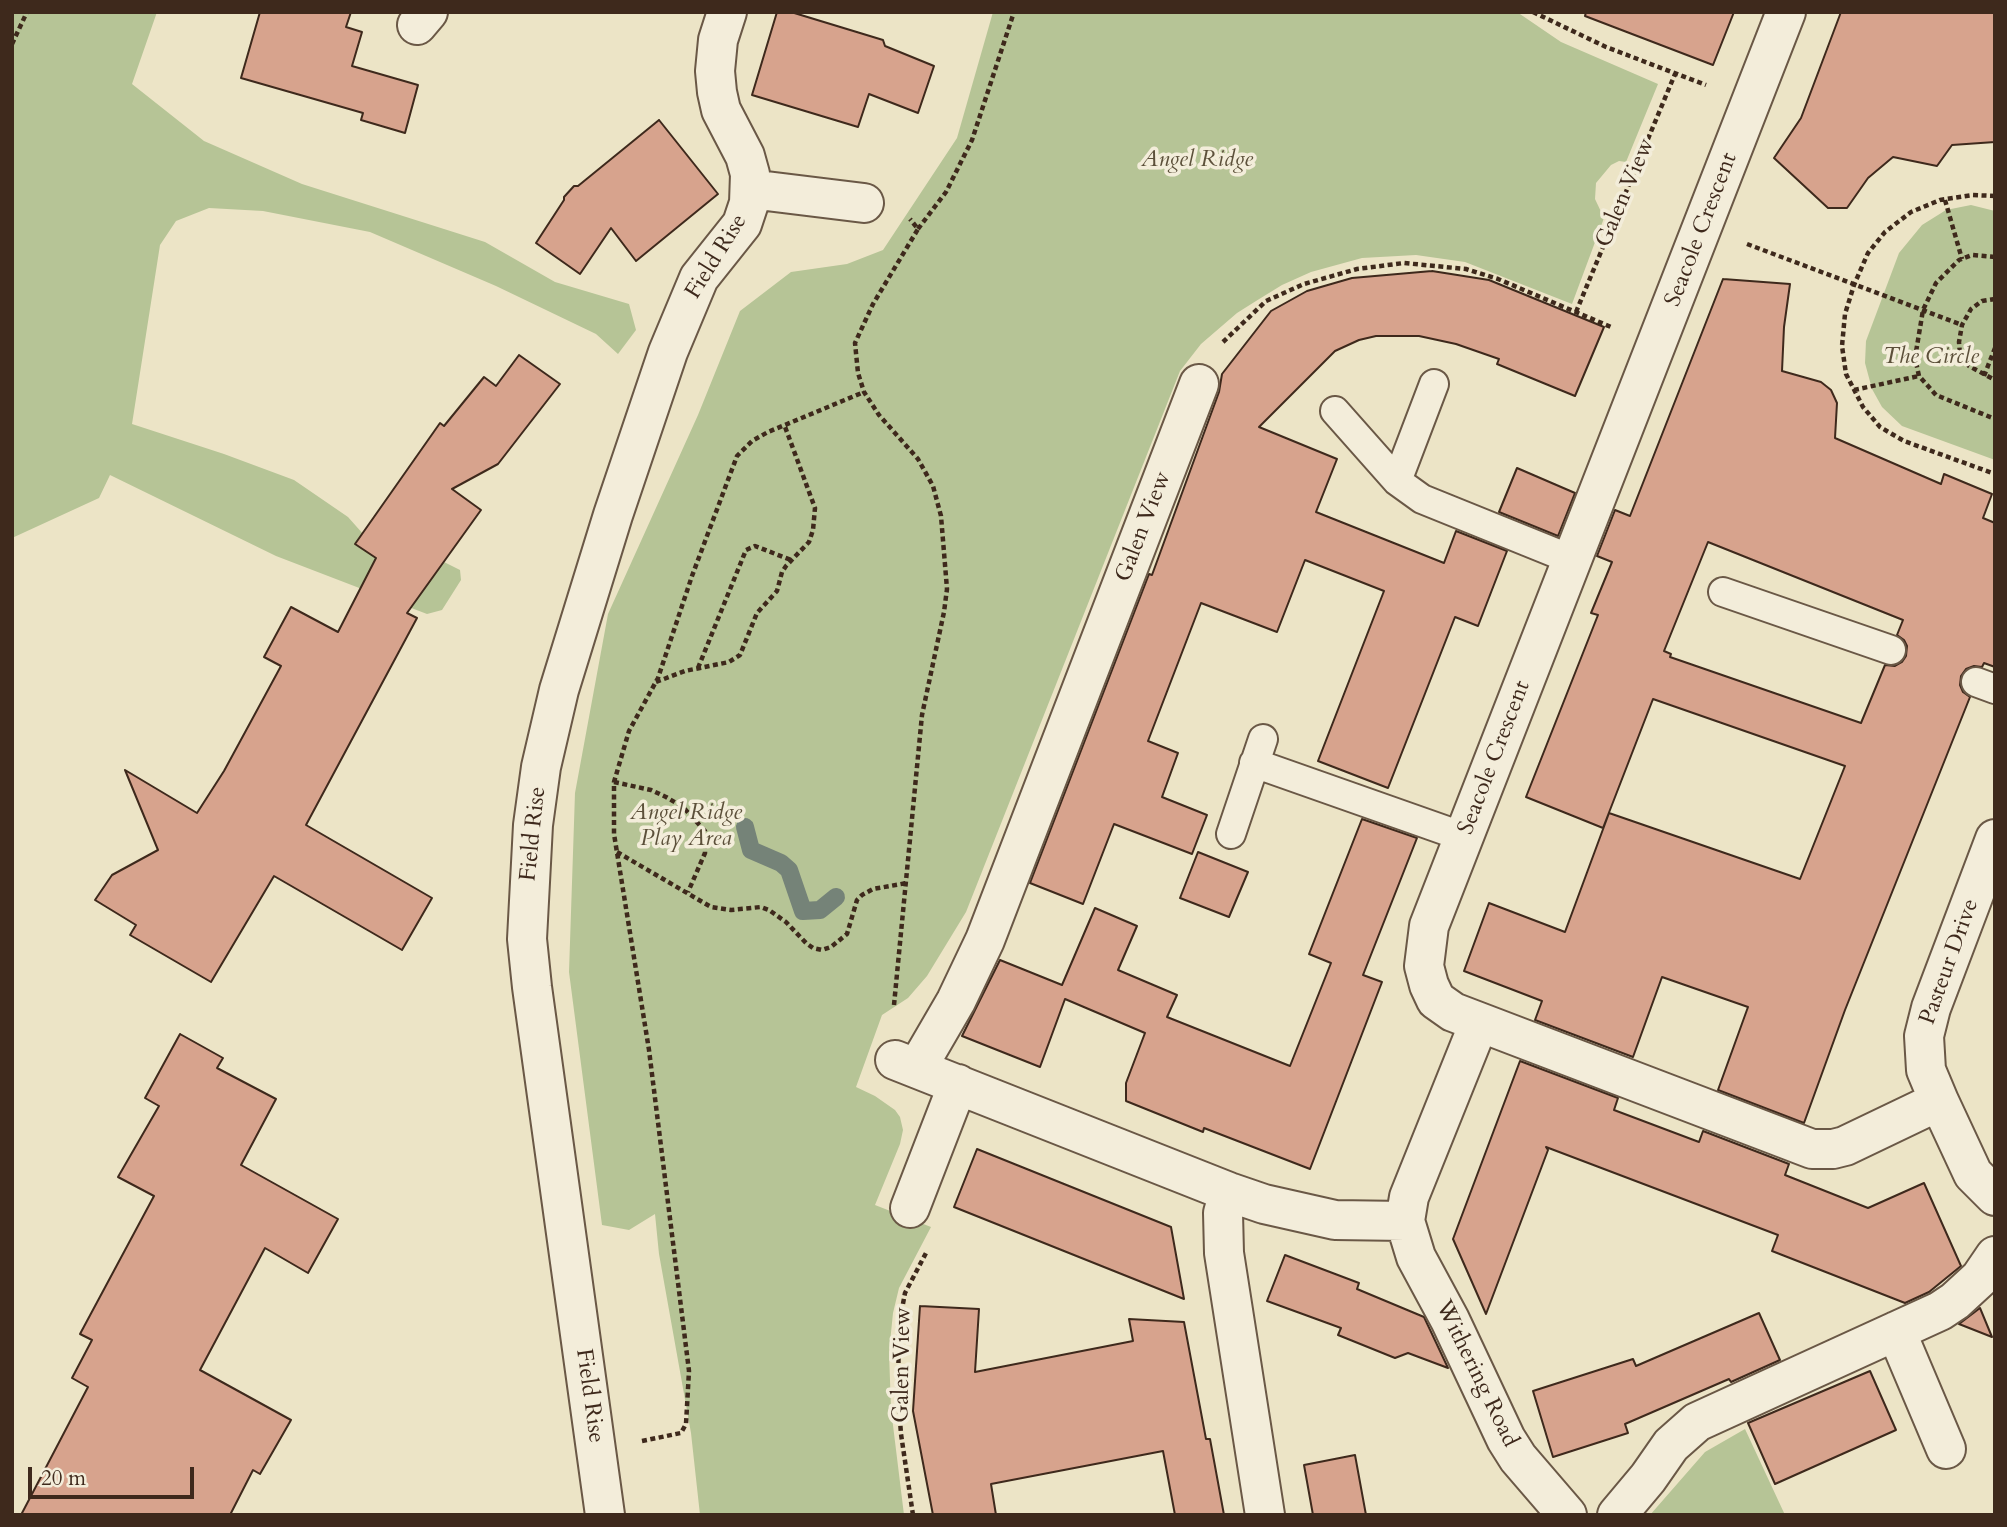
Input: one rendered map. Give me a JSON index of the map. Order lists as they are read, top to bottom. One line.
{"streets":{"street":["Galen View","Seacole Crescent","Field Rise","Pasteur Drive","Withering Road"]},"crossings":[["Seacole Crescent","Pasteur Drive"]],"parks":["Angel Ridge","The Circle","Angel Ridge Play Area"],"scale_bar":"20 m"}
